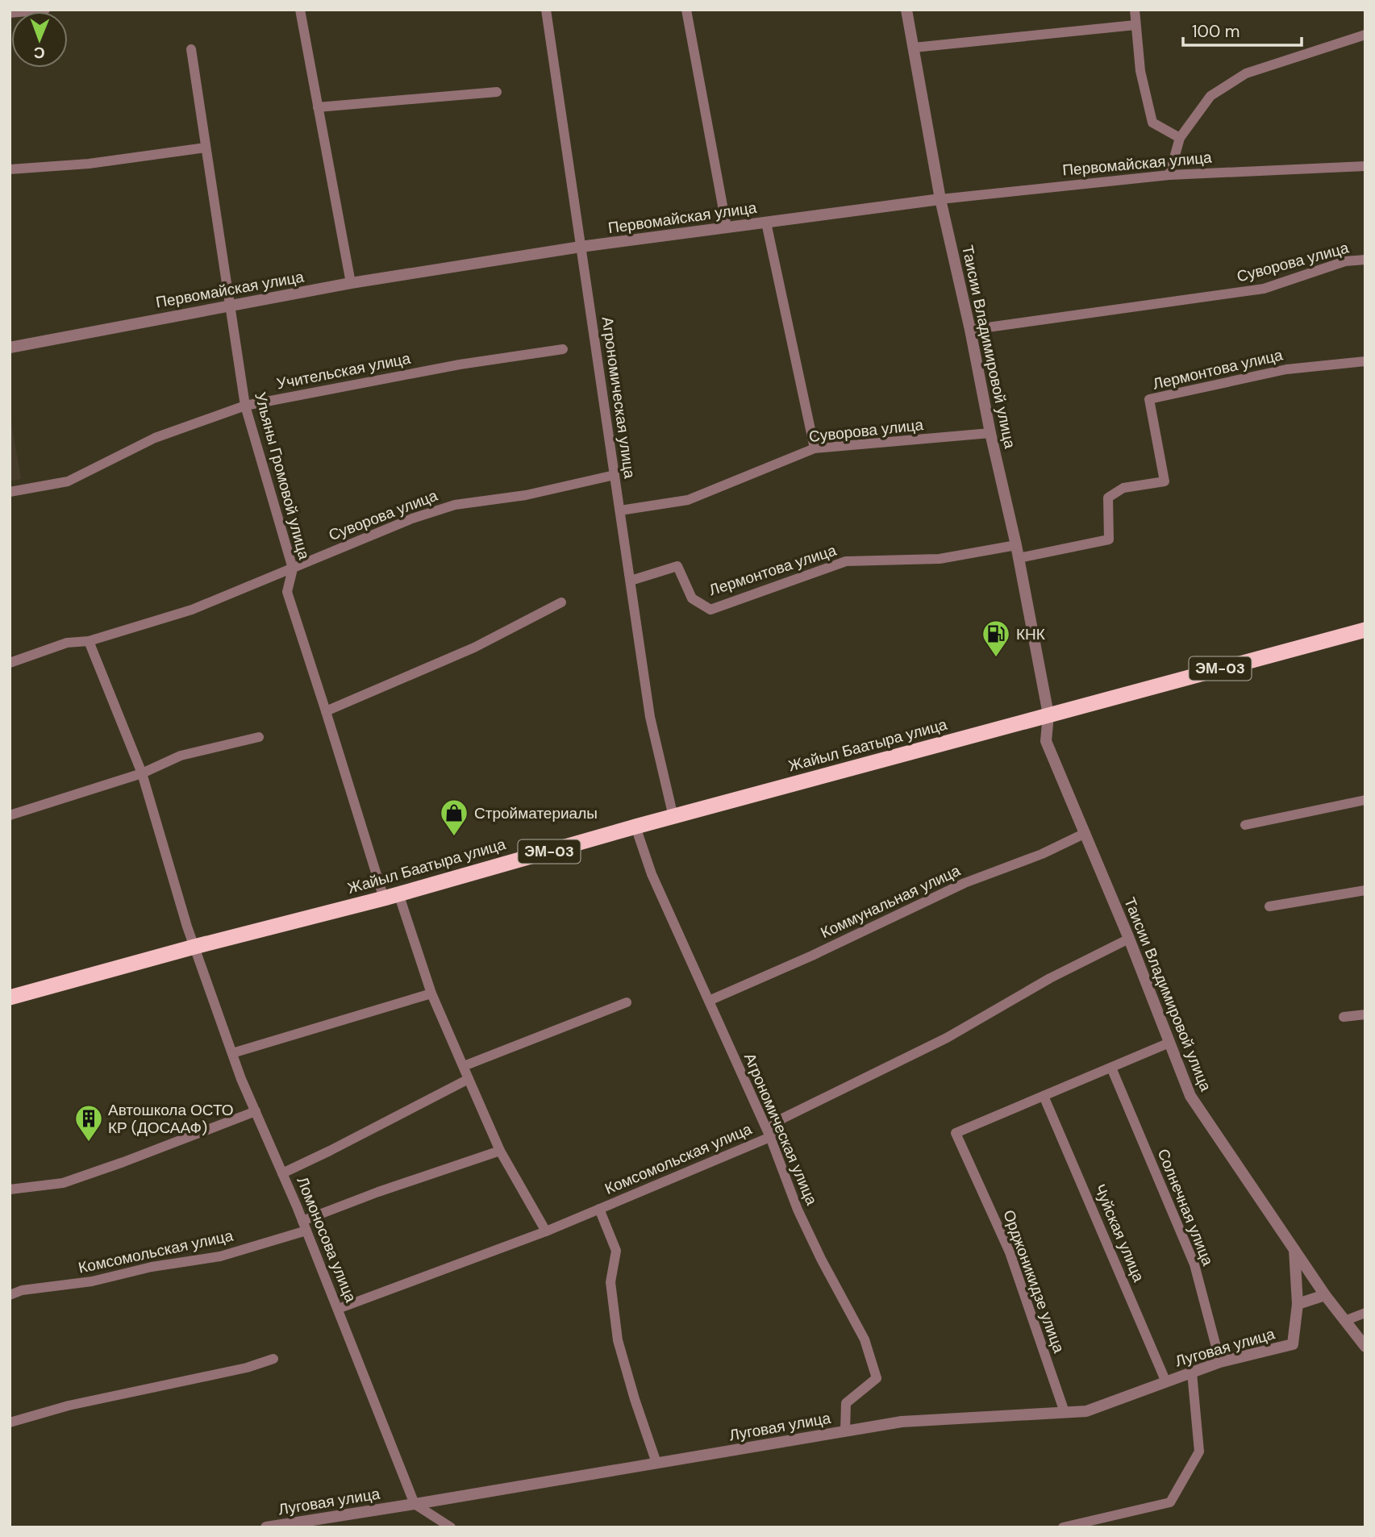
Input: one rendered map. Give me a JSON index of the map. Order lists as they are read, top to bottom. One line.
{"streets":{"highway":["ЭМ-03","Жайыл Баатыра улица"],"street":["Первомайская улица","Суворова улица","Таисии Владимировой улица","Лермонтова улица","Учительская улица","Агрономическая улица","Ульяны Громовой улица","Коммунальная улица","Комсомольская улица","Солнечная улица","Чуйская улица","Ломоносова улица","Орджоникидзе улица","Луговая улица"]},"crossings":[["Первомайская улица","Таисии Владимировой улица"],["Первомайская улица","Агрономическая улица"],["Первомайская улица","Ульяны Громовой улица"],["Суворова улица","Таисии Владимировой улица"],["Суворова улица","Агрономическая улица"],["Суворова улица","Ульяны Громовой улица"],["Суворова улица","Ломоносова улица"],["Таисии Владимировой улица","Лермонтова улица"],["Таисии Владимировой улица","ЭМ-03"],["Таисии Владимировой улица","Жайыл Баатыра улица"],["Таисии Владимировой улица","Коммунальная улица"],["Таисии Владимировой улица","Комсомольская улица"],["Лермонтова улица","Агрономическая улица"],["Учительская улица","Ульяны Громовой улица"],["Агрономическая улица","Жайыл Баатыра улица"],["Агрономическая улица","Коммунальная улица"],["Агрономическая улица","Комсомольская улица"],["Агрономическая улица","Луговая улица"],["Ульяны Громовой улица","Жайыл Баатыра улица"],["Ульяны Громовой улица","Комсомольская улица"],["ЭМ-03","Жайыл Баатыра улица"],["Жайыл Баатыра улица","Ломоносова улица"],["Комсомольская улица","Ломоносова улица"],["Солнечная улица","Луговая улица"],["Чуйская улица","Орджоникидзе улица"],["Чуйская улица","Луговая улица"],["Ломоносова улица","Луговая улица"],["Орджоникидзе улица","Луговая улица"]],"places":{"fuel station":["КНК"],"shop":["Стройматериалы"],"building":["Автошкола ОСТО КР (ДОСААФ)"]},"scale_bar":"100 m","north":"bottom"}
